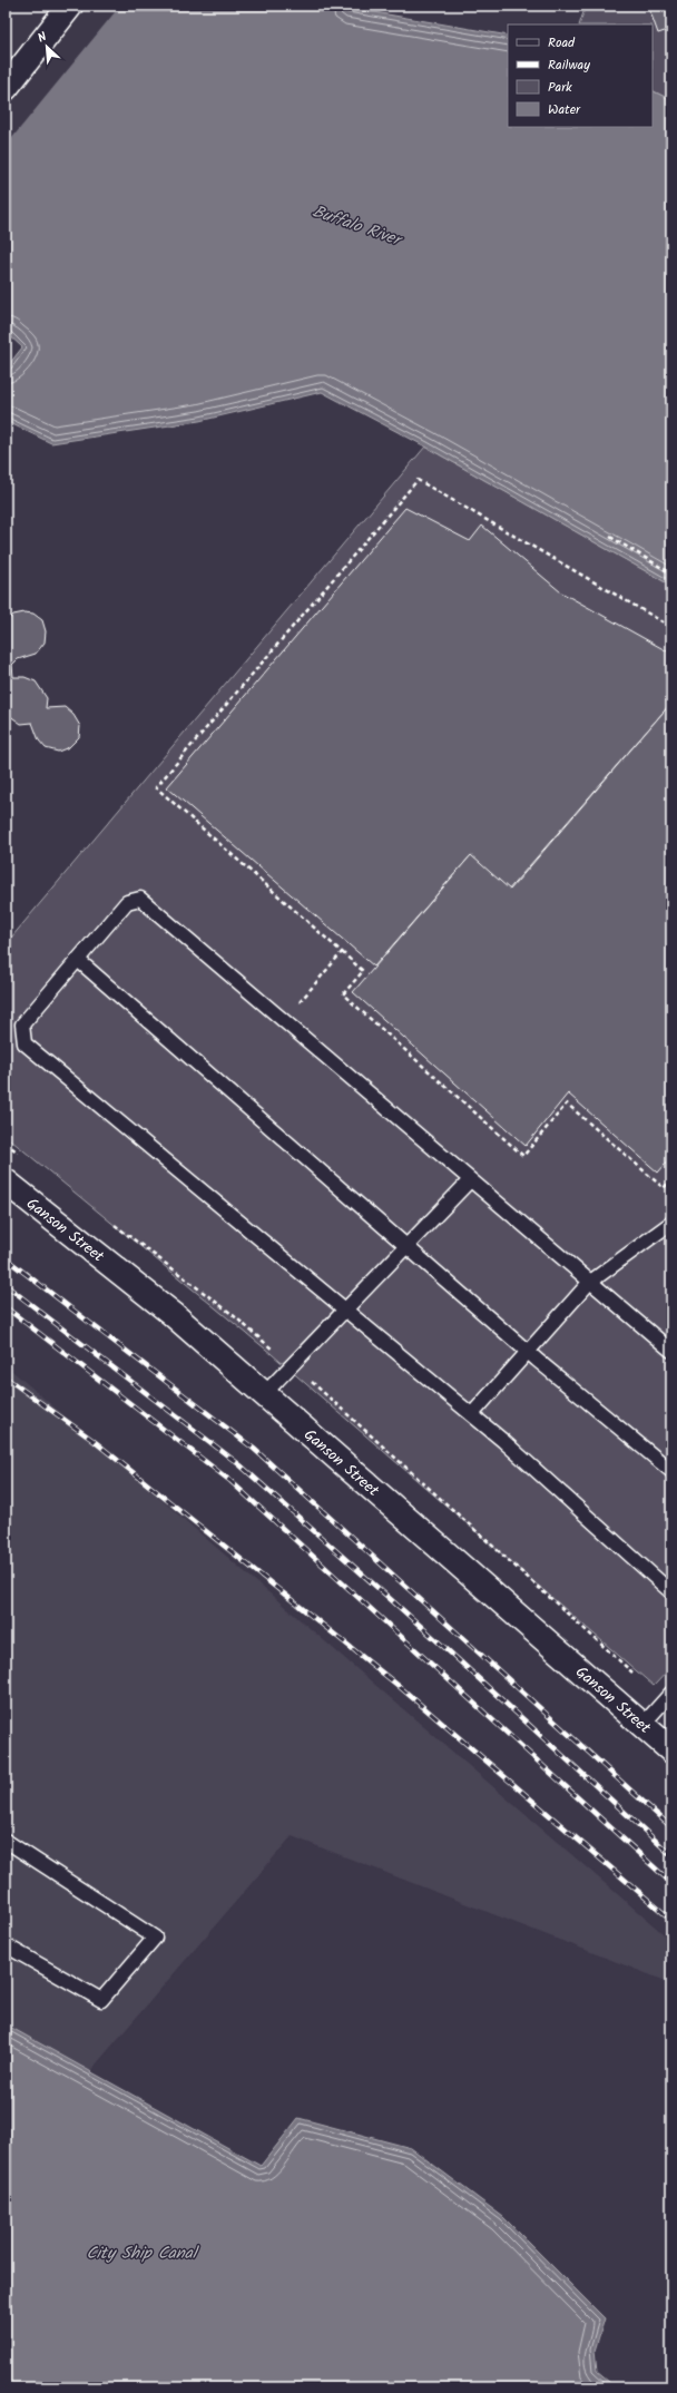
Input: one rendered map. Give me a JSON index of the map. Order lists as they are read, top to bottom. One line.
{"streets":{"street":["Ganson Street"]},"water":["Buffalo River","City Ship Canal"],"legend":["Road","Railway","Park","Water"],"north":"top left"}
